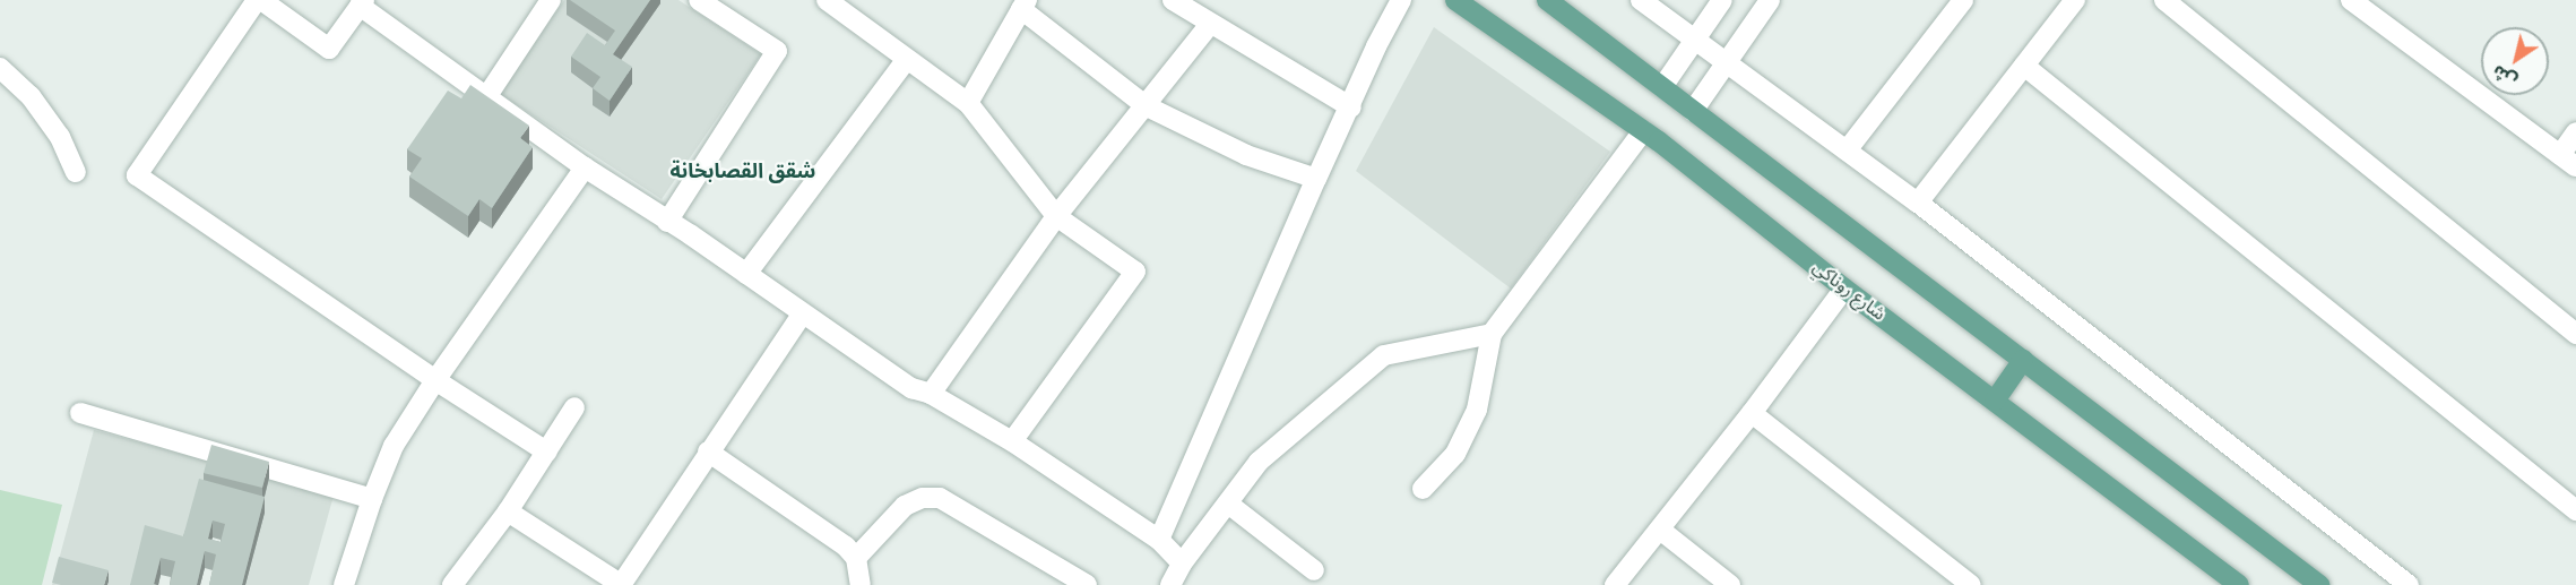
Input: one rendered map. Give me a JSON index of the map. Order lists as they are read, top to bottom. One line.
{"streets":{"main road":["شارع روناكي"]},"districts":["شقق القصابخانة"],"north":"bottom left"}
